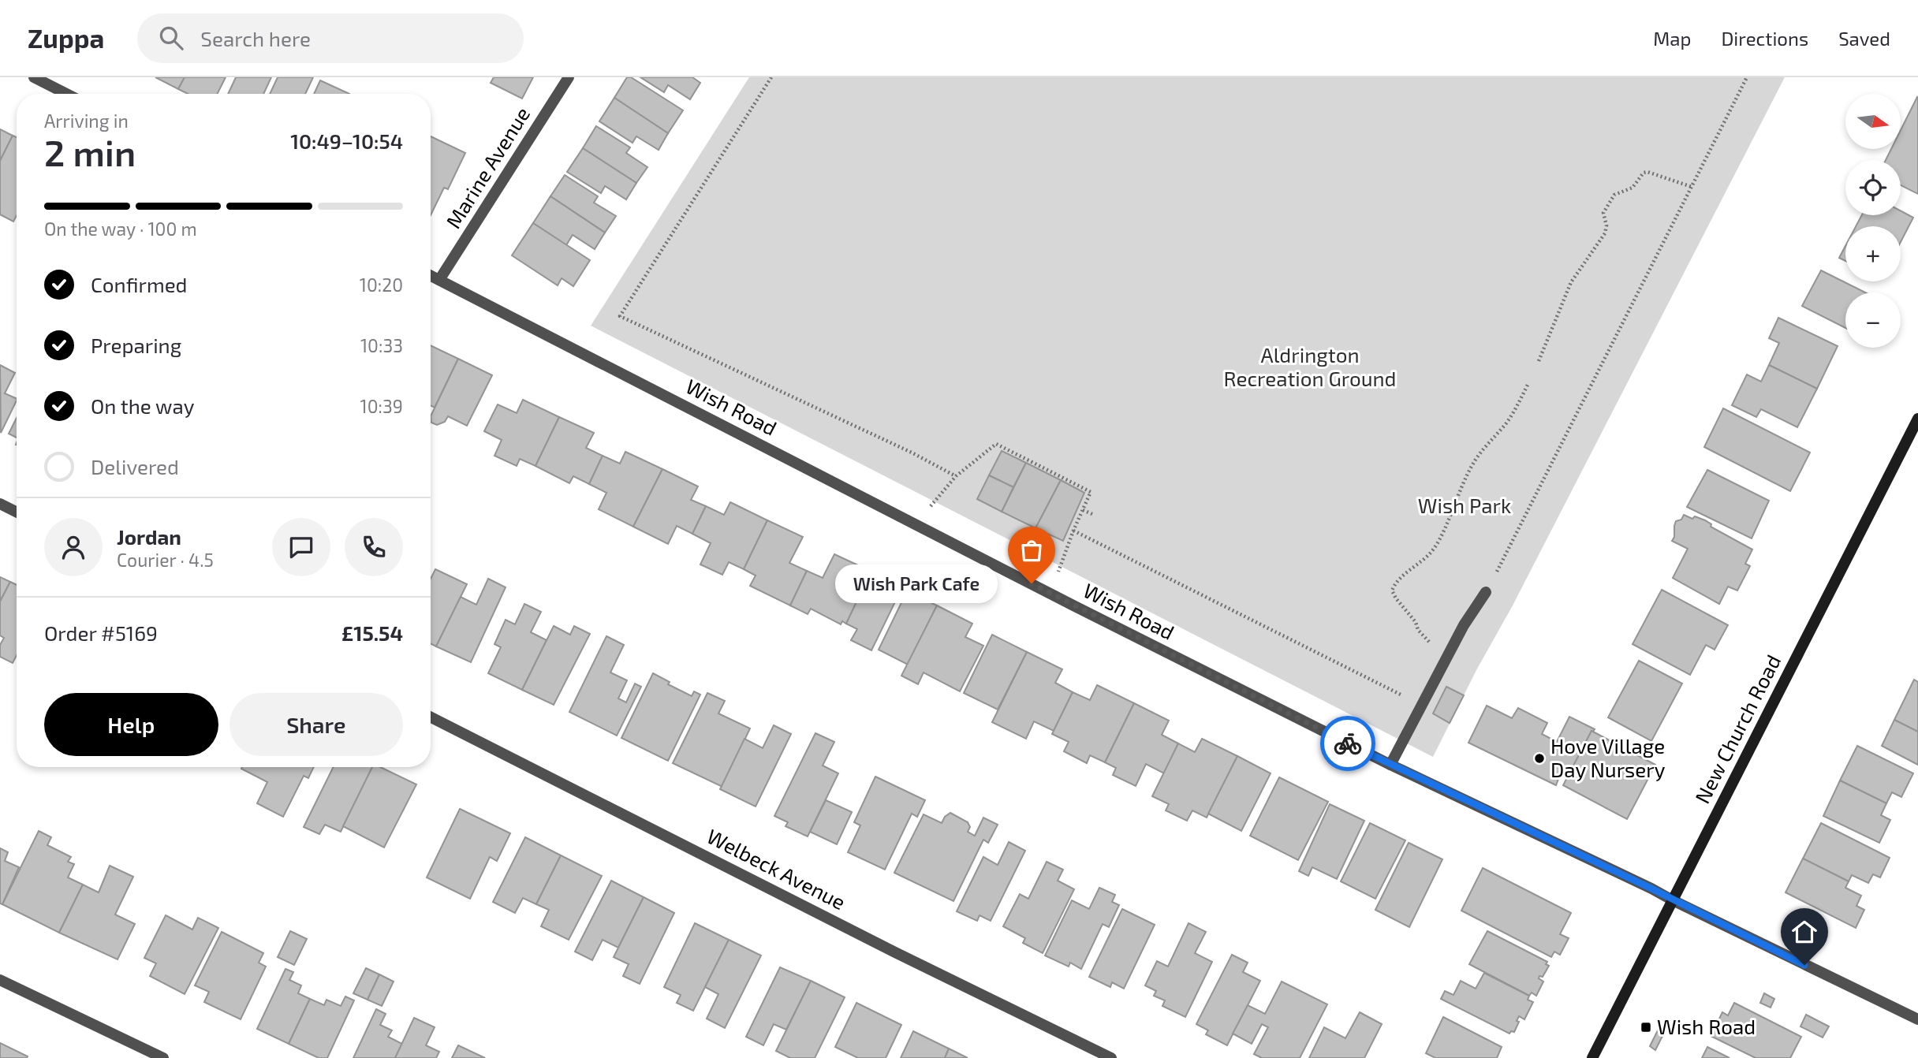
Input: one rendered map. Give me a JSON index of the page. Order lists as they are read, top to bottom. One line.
{"streets":{"main road":["New Church Road"],"street":["Marine Avenue","Wish Road","Welbeck Avenue"]},"crossings":[["Marine Avenue","Wish Road"],["Wish Road","New Church Road"]],"parks":["Aldrington Recreation Ground","Wish Park"],"places":{"other":["Wish Park Cafe","Hove Village Day Nursery"],"transit":["Wish Road"]},"north":"right","page":{"header":"Zuppa","search":"Search here","nav":["Map","Directions","Saved"],"map_buttons":["+","−"],"heading":["2 min","Arriving in","10:49–10:54"],"panel":["Jordan","Courier · 4.5","Order #5169","£15.54"],"bar":"On the way · 100 m","list":[["Confirmed","10:20"],["Preparing","10:33"],["On the way","10:39"],"Delivered"],"bubble":"Wish Park Cafe","buttons":["Help","Share"]}}
